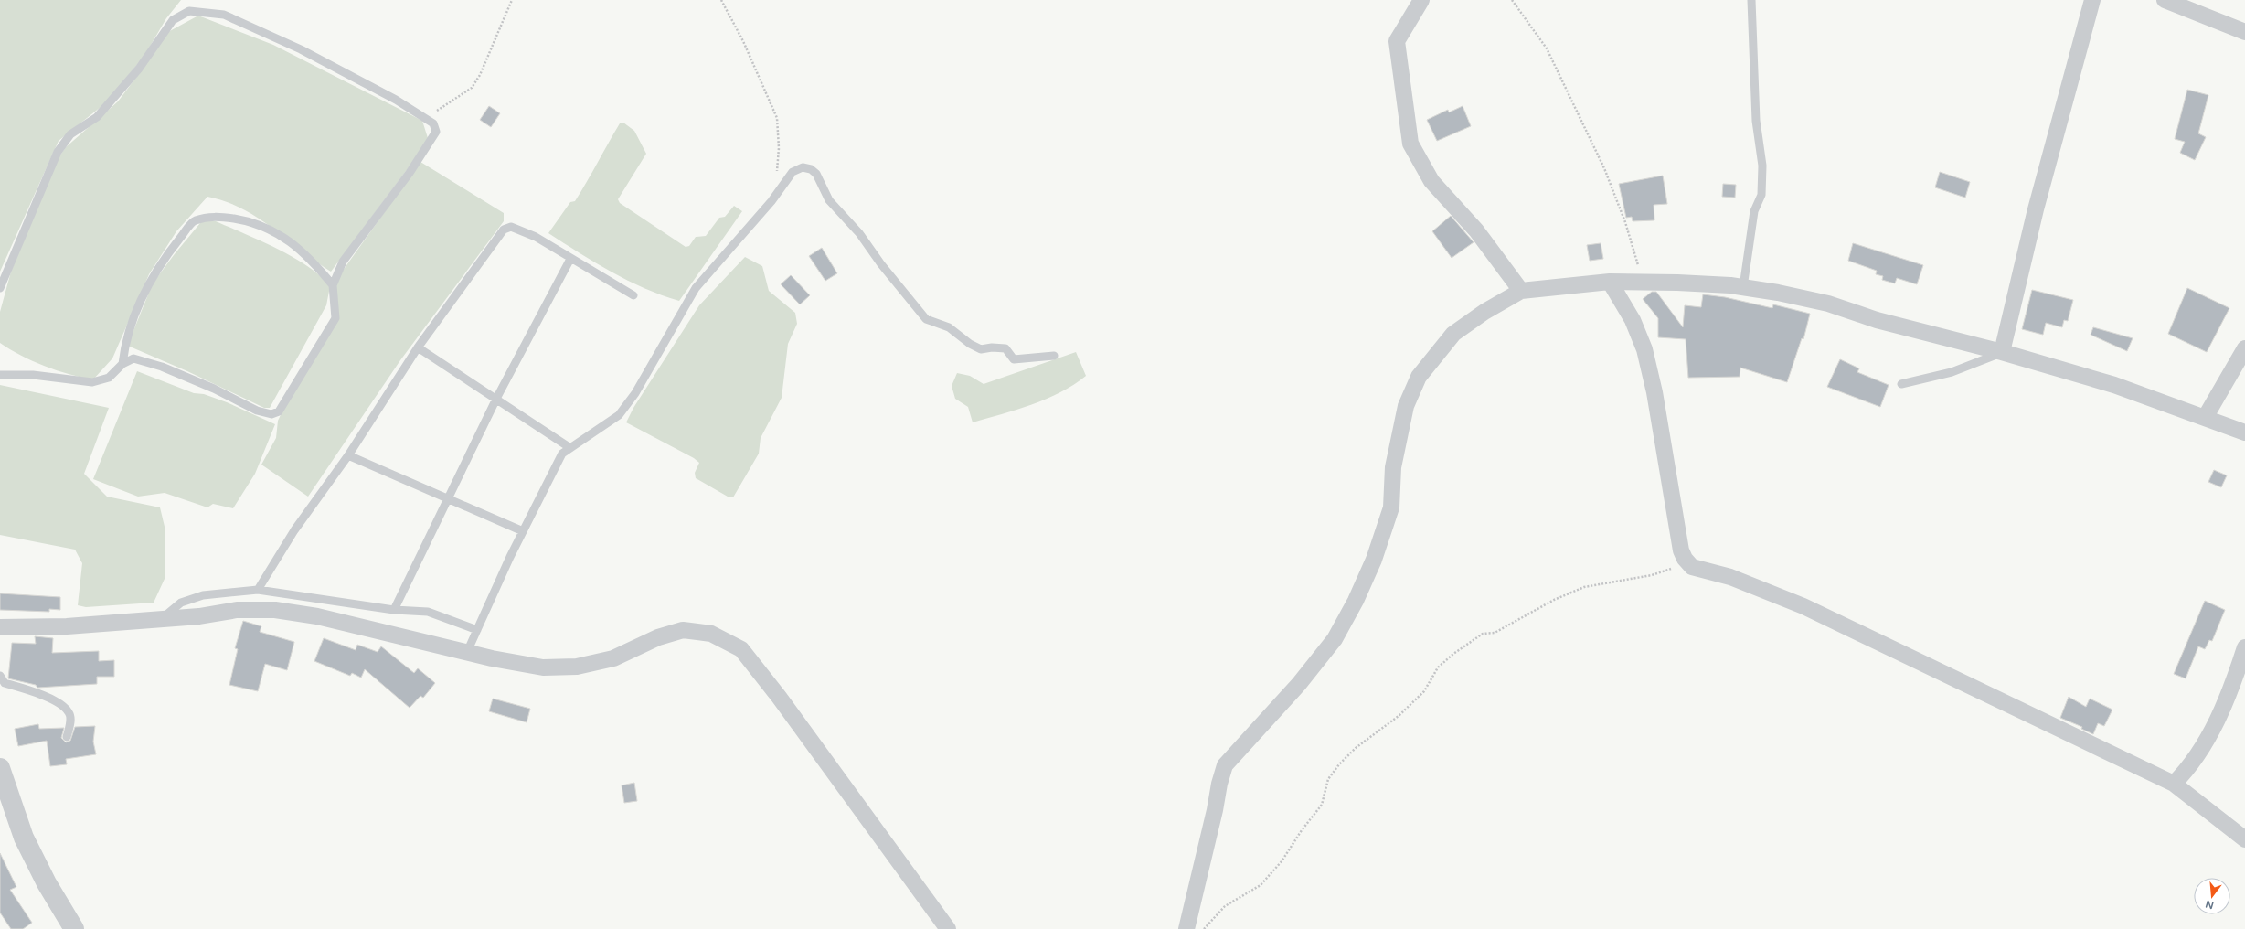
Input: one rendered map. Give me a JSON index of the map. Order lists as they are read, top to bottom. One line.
{"north":"bottom"}
